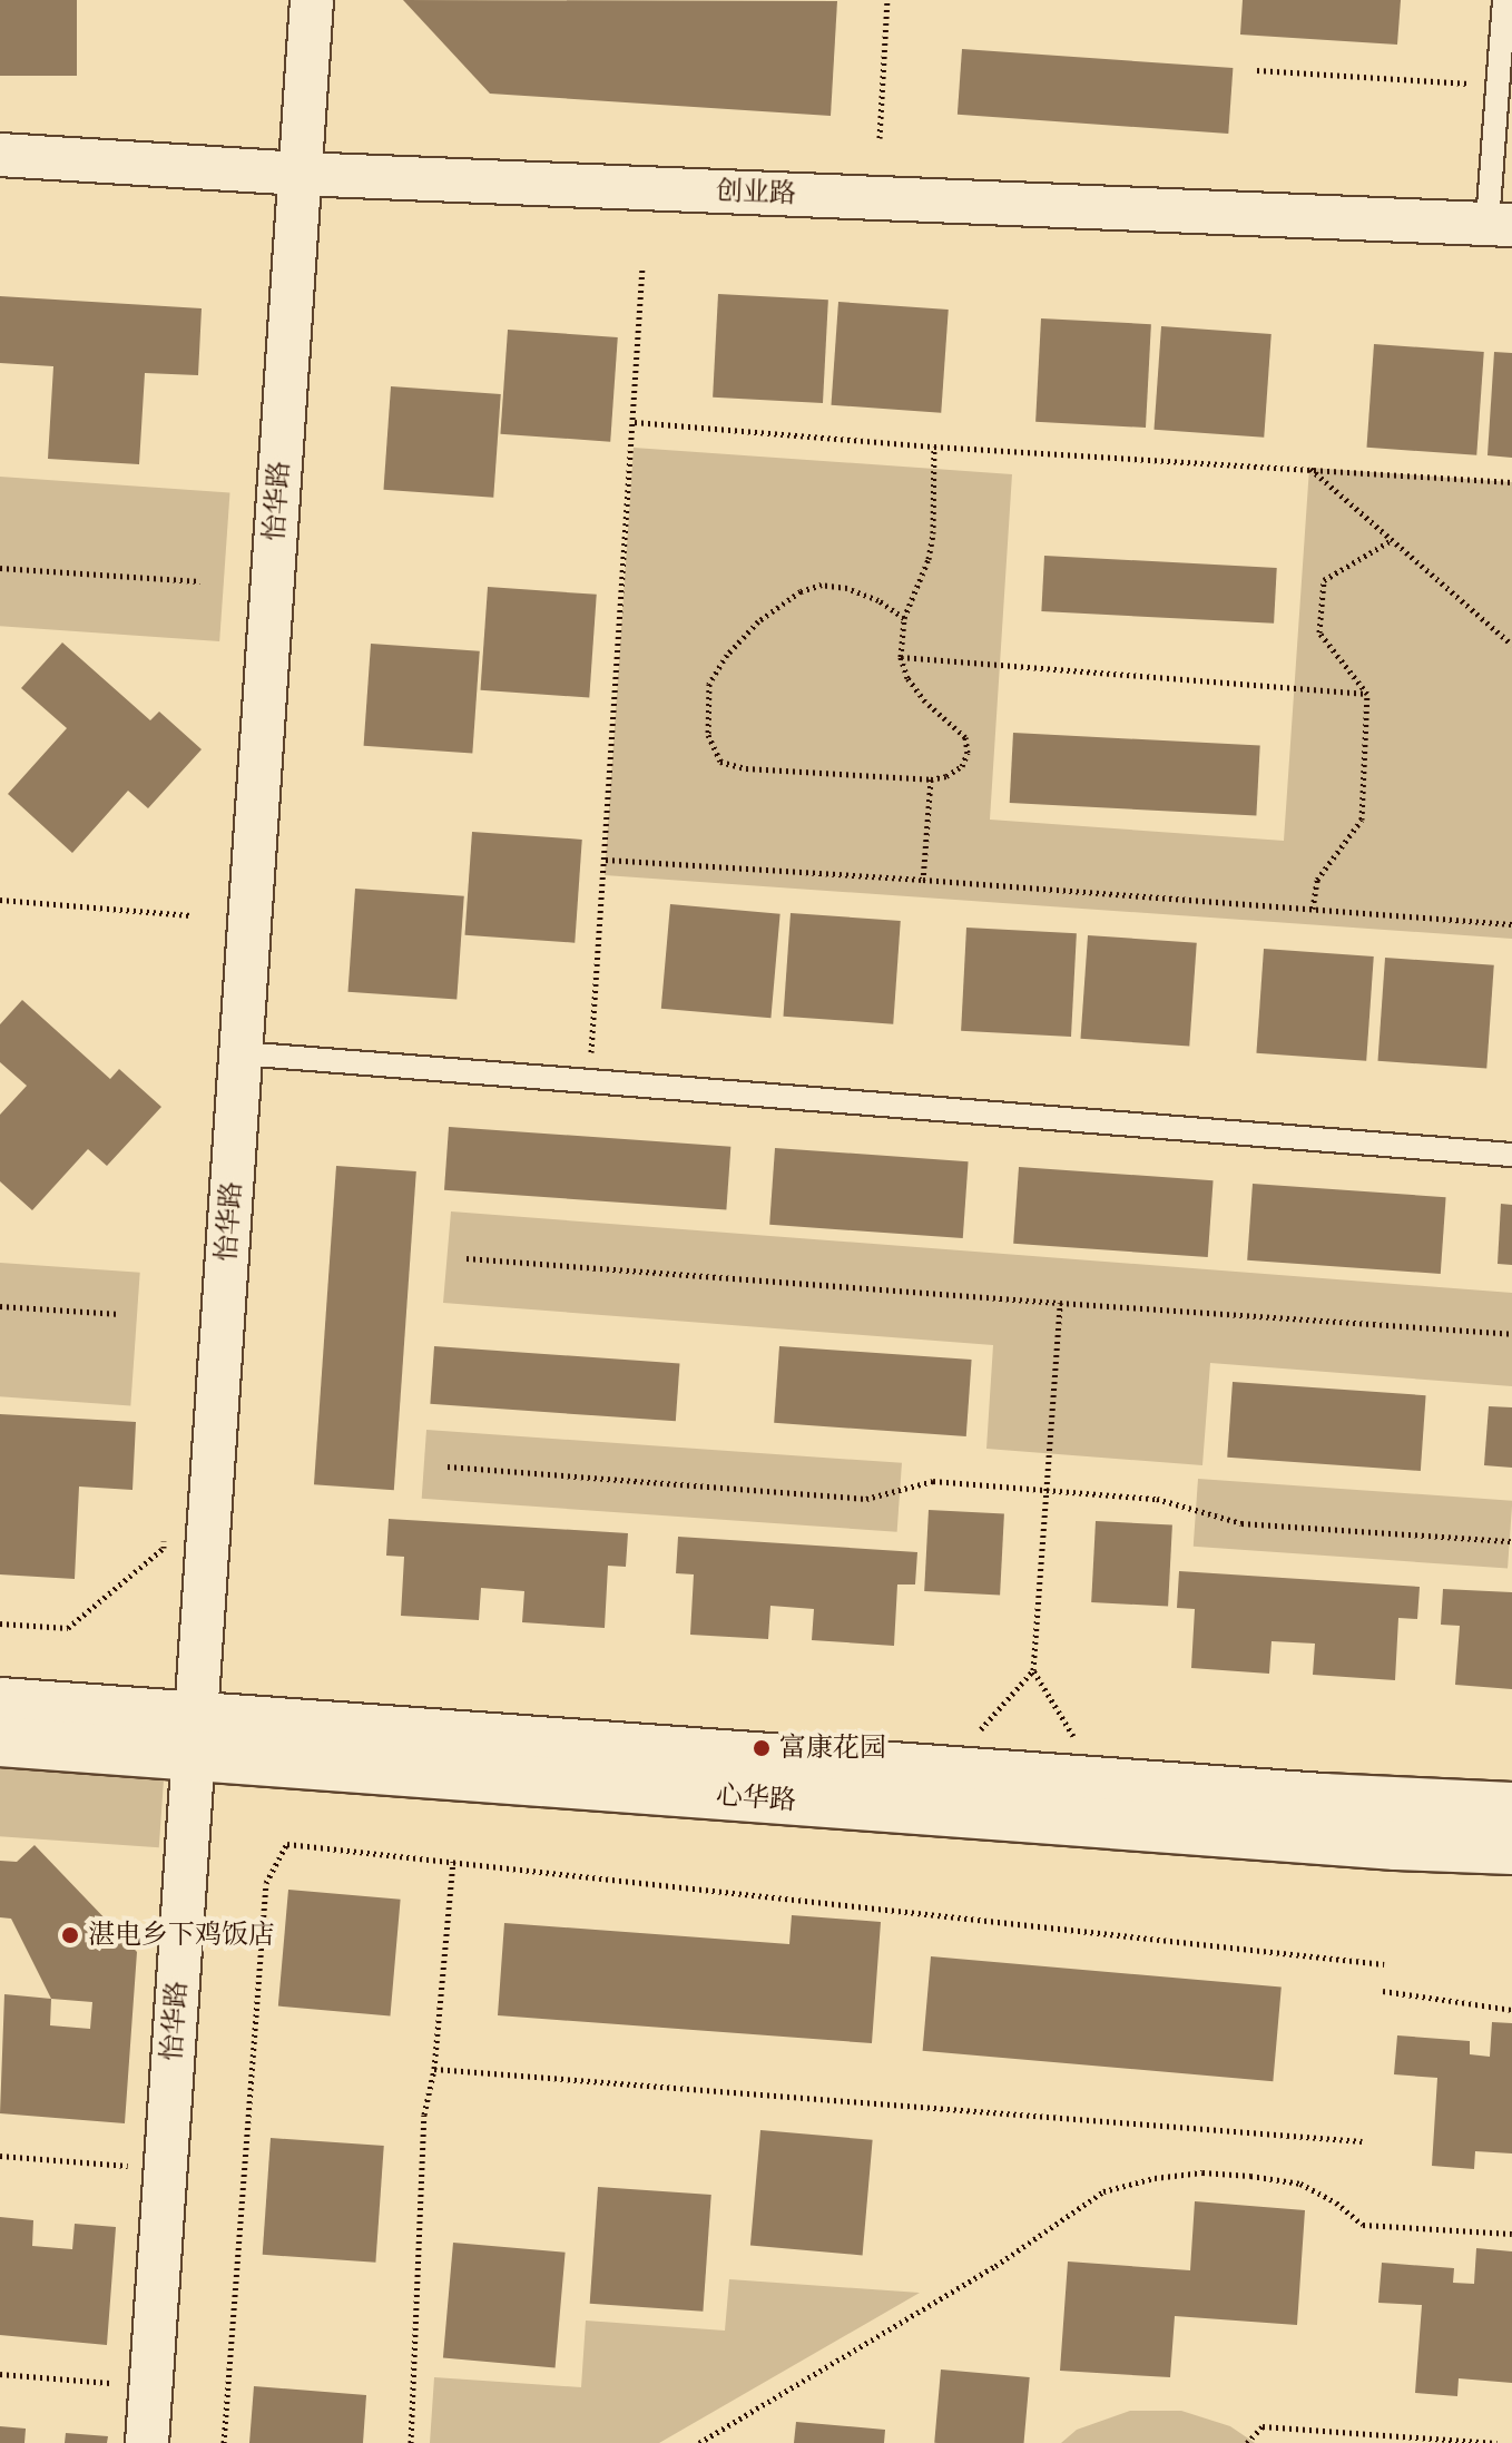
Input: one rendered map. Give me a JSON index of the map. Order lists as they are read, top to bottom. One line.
{"streets":{"street":["创业路","怡华路","心华路"]},"crossings":[["创业路","怡华路"],["怡华路","心华路"]],"places":["富康花园","湛电乡下鸡饭店"]}
